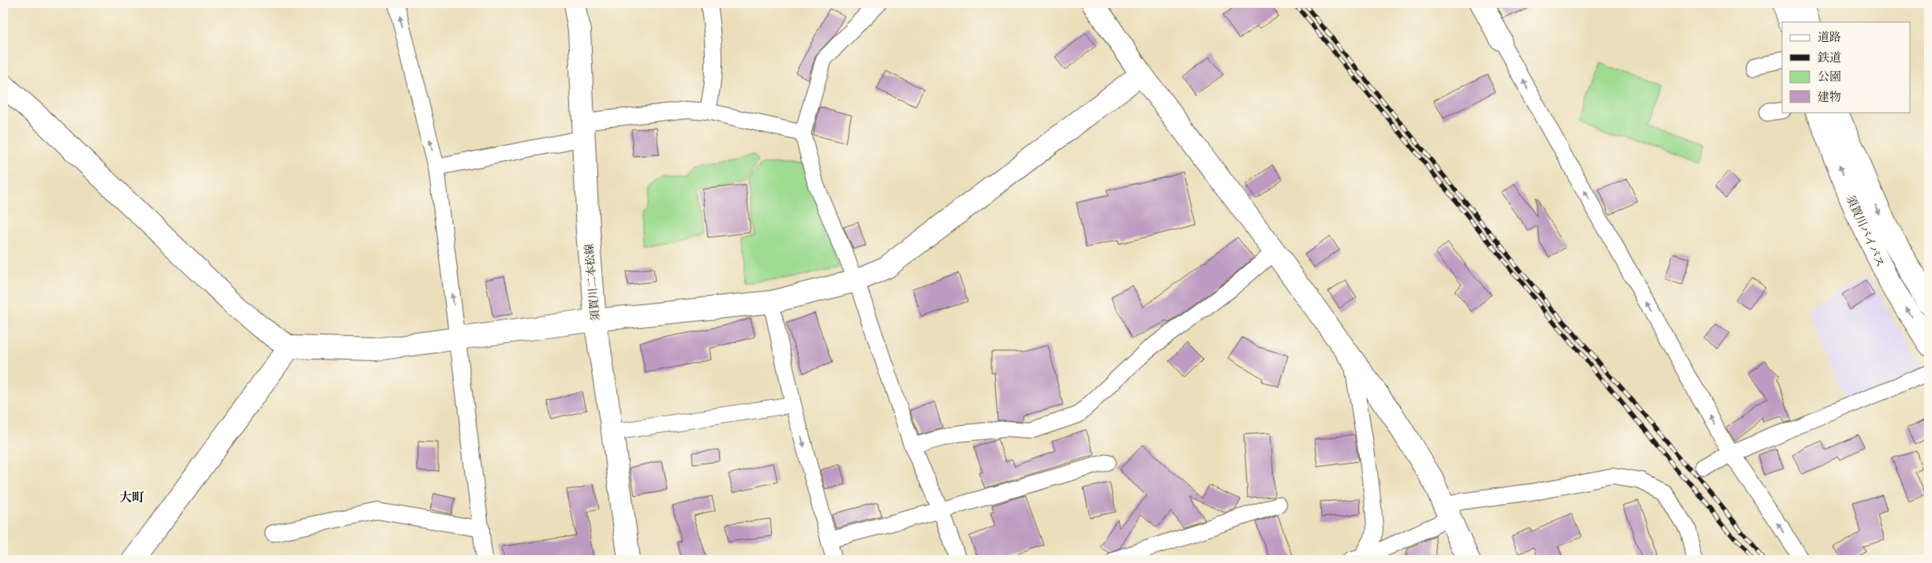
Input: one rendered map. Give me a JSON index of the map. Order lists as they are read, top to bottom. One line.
{"streets":{"main road":["須賀川バイパス","須賀川二本松線"]},"districts":["大町"],"legend":["道路","鉄道","公園","建物"]}
